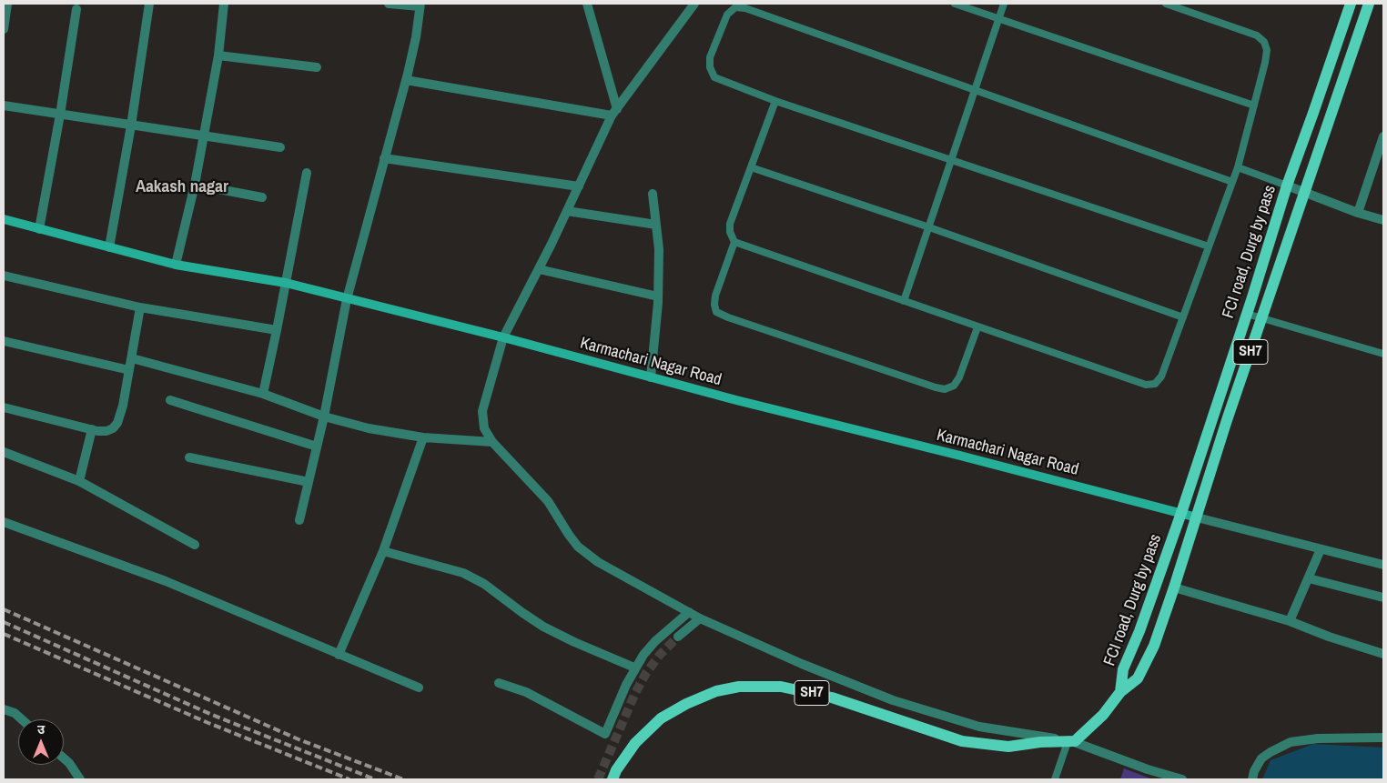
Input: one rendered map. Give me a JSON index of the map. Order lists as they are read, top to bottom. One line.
{"streets":{"main road":["FCI road, Durg by pass","SH7"],"street":["Karmachari Nagar Road"]},"crossings":[["FCI road, Durg by pass","SH7"],["FCI road, Durg by pass","Karmachari Nagar Road"]],"districts":["Aakash nagar"],"north":"top"}
